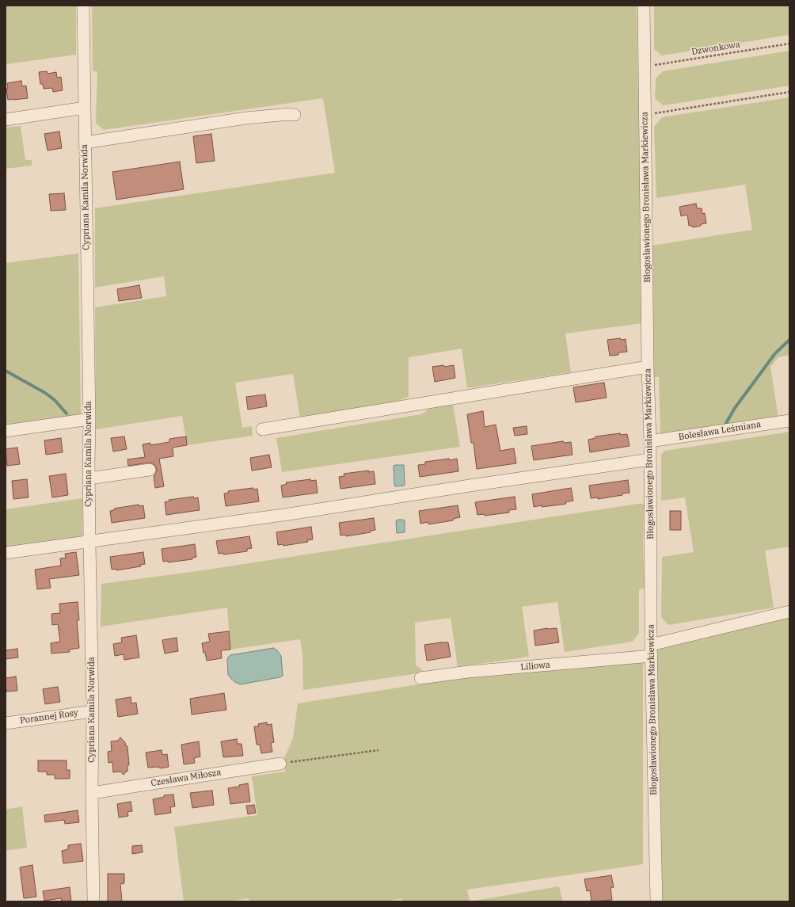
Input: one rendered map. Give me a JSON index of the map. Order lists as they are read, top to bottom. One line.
{"streets":{"street":["Cypriana Kamila Norwida","Błogosławionego Bronisława Markiewicza","Bolesława Leśmiana","Liliowa","Porannej Rosy","Czesława Miłosza"],"path":["Dzwonkowa"]},"crossings":[["Dzwonkowa","Błogosławionego Bronisława Markiewicza"],["Cypriana Kamila Norwida","Porannej Rosy"],["Cypriana Kamila Norwida","Czesława Miłosza"],["Błogosławionego Bronisława Markiewicza","Bolesława Leśmiana"],["Błogosławionego Bronisława Markiewicza","Liliowa"]]}
